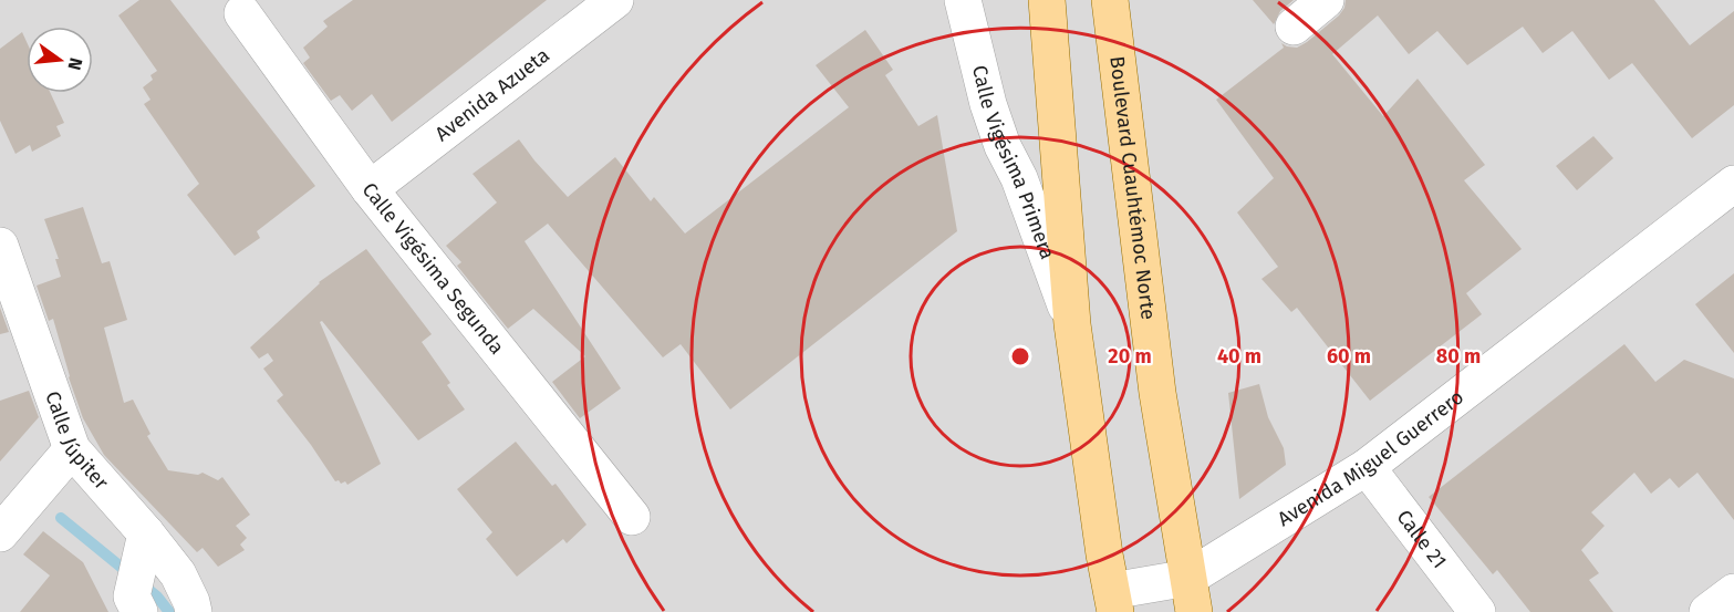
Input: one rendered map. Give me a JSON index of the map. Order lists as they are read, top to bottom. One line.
{"streets":{"main road":["Boulevard Cuauhtémoc Norte"],"street":["Avenida Azueta","Calle Vigésima Primera","Calle Vigésima Segunda","Calle Júpiter","Avenida Miguel Guerrero","Calle 21"]},"crossings":[["Avenida Azueta","Calle Vigésima Segunda"],["Boulevard Cuauhtémoc Norte","Avenida Miguel Guerrero"],["Avenida Miguel Guerrero","Calle 21"]],"north":"right","rings":["20 m","40 m","60 m","80 m"]}
